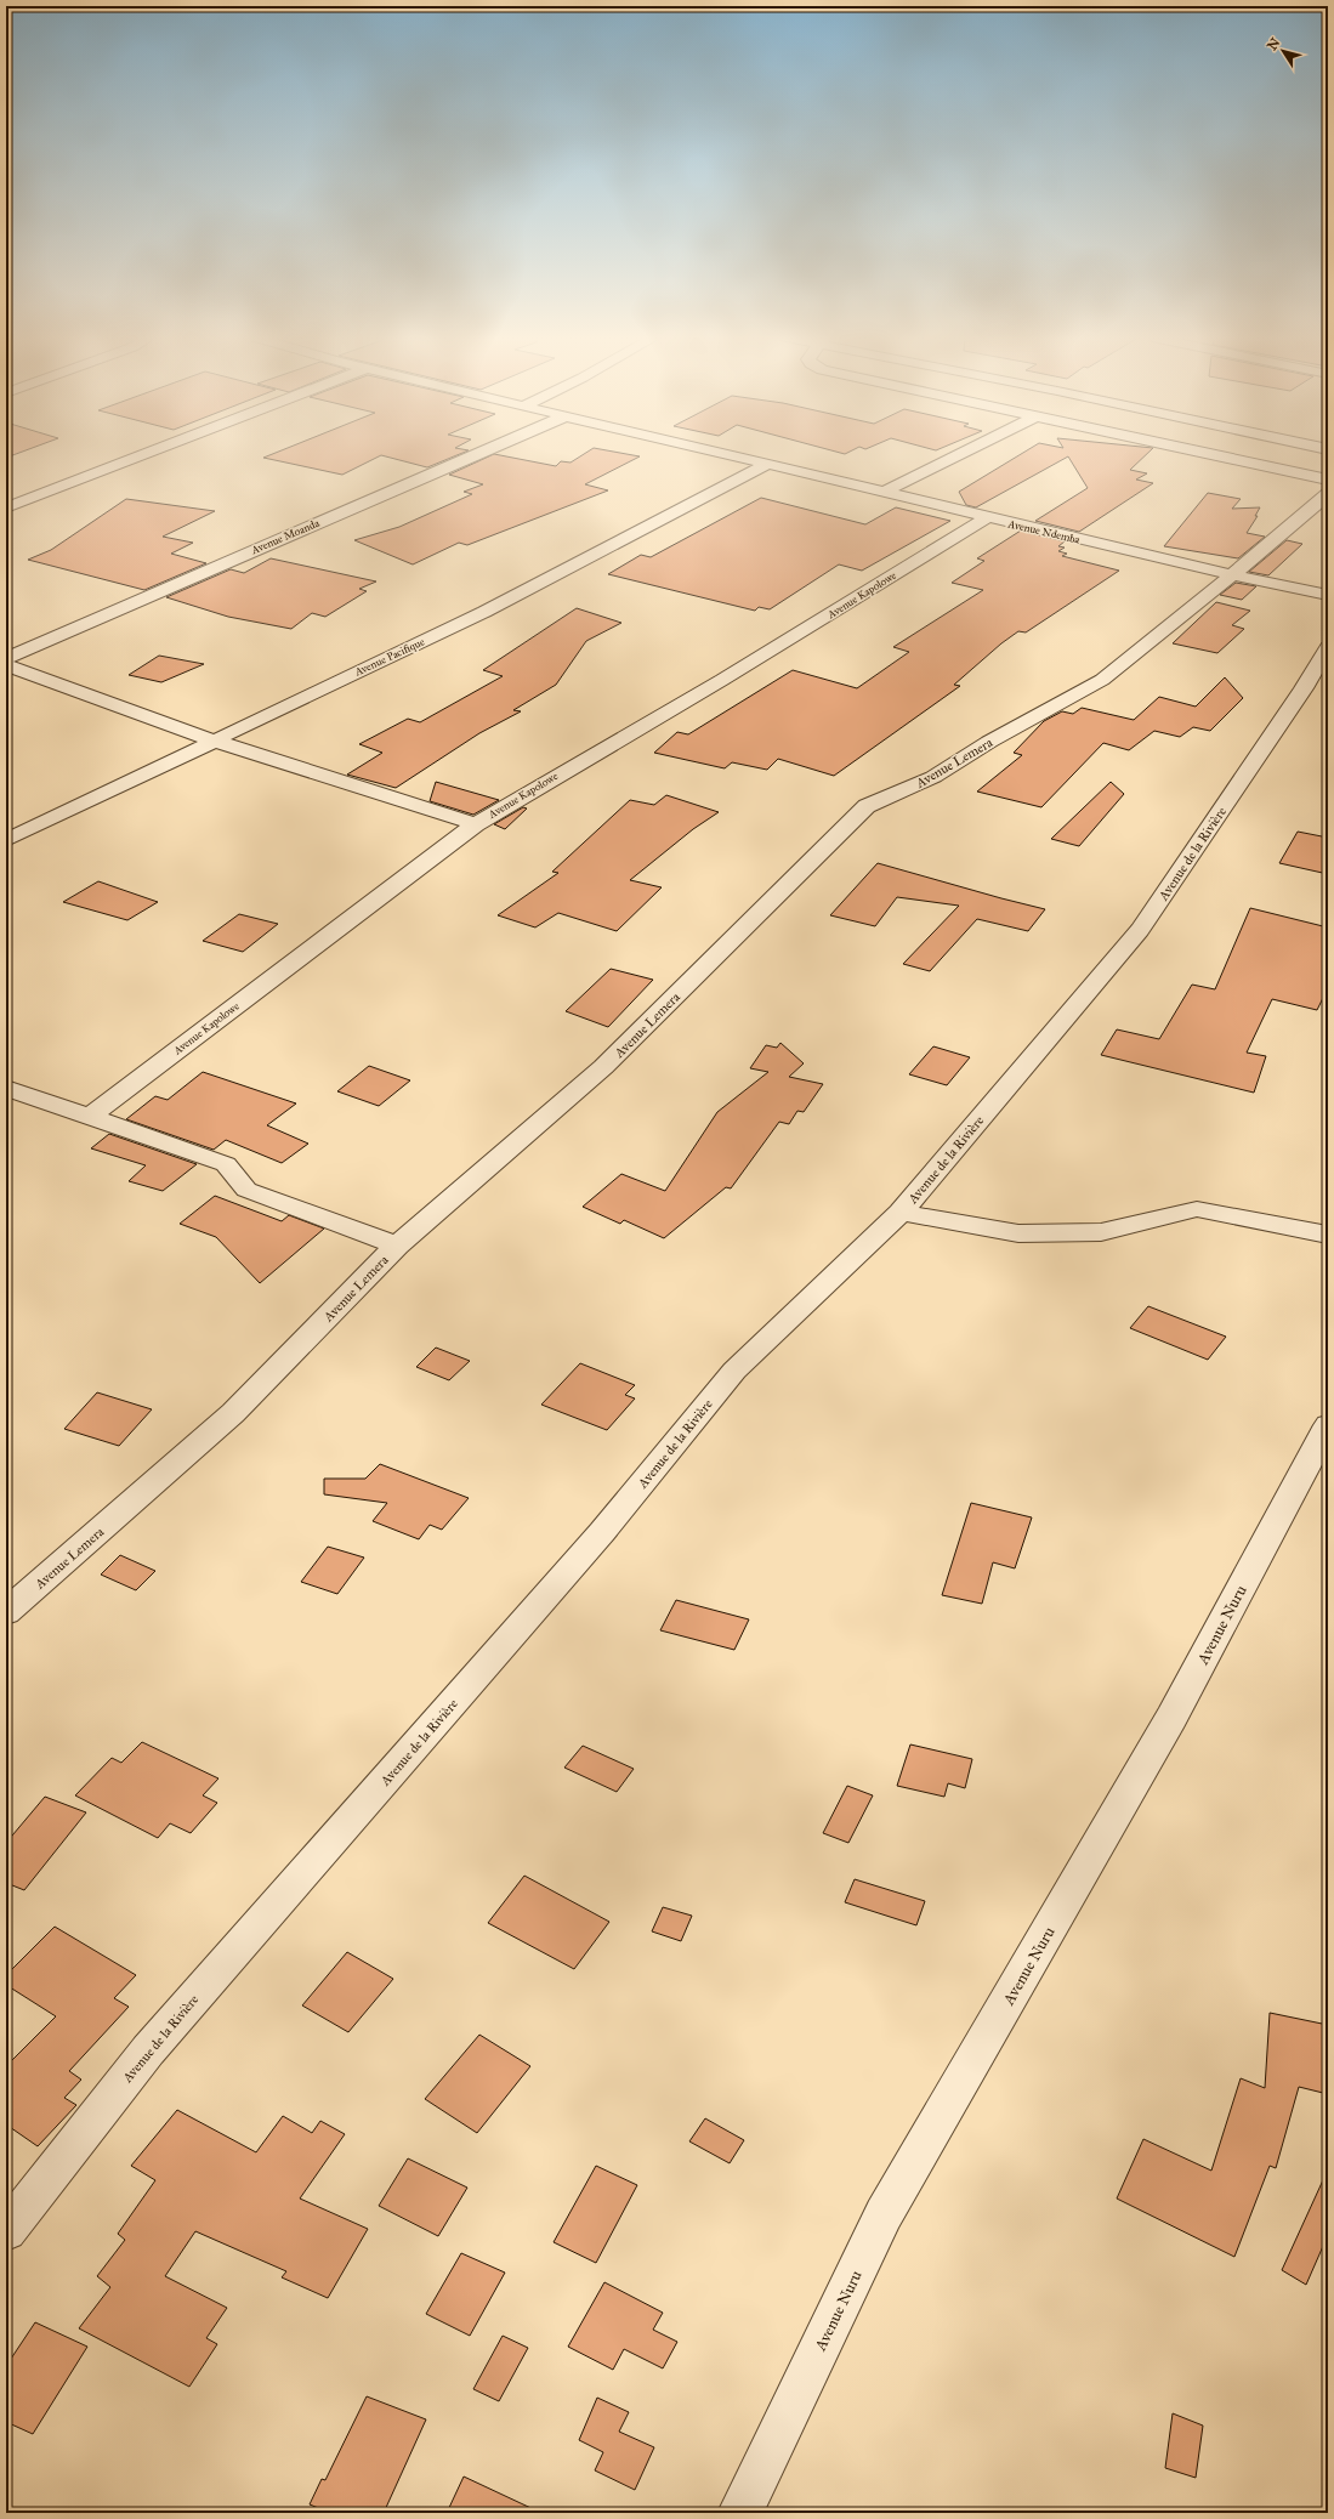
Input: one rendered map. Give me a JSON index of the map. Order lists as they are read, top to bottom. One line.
{"streets":{"street":["Avenue Ndemba","Avenue Moanda","Avenue Kapolowe","Avenue Pacifique","Avenue Lemera","Avenue de la Rivière","Avenue Nuru"]},"crossings":[["Avenue Ndemba","Avenue Kapolowe"],["Avenue Ndemba","Avenue Pacifique"],["Avenue Ndemba","Avenue Lemera"]],"north":"top left"}
